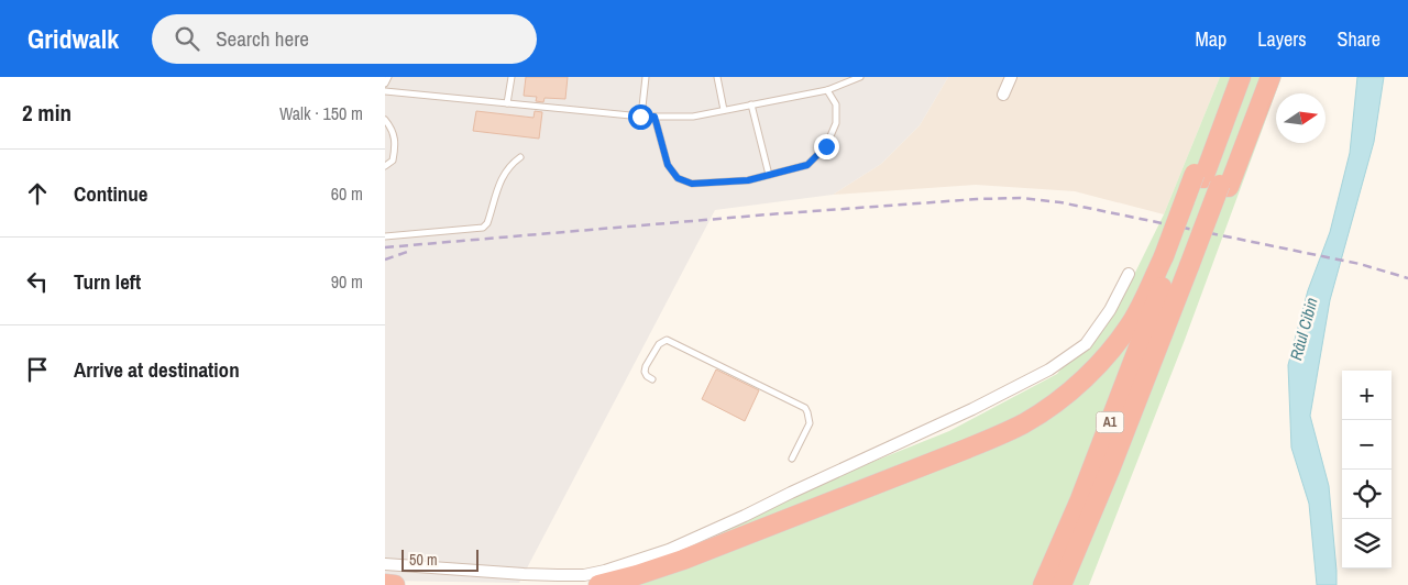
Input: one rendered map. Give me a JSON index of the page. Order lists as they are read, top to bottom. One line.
{"streets":{"highway":["A1"]},"water":["Râul Cibin"],"scale_bar":"50 m","north":"right","page":{"header":"Gridwalk","search":"Search here","nav":["Map","Layers","Share"],"heading":["2 min","Walk · 150 m"],"list":[["Continue","60 m"],["Turn left","90 m"],"Arrive at destination"],"map_buttons":["+","−"],"scale":"50 m"}}
